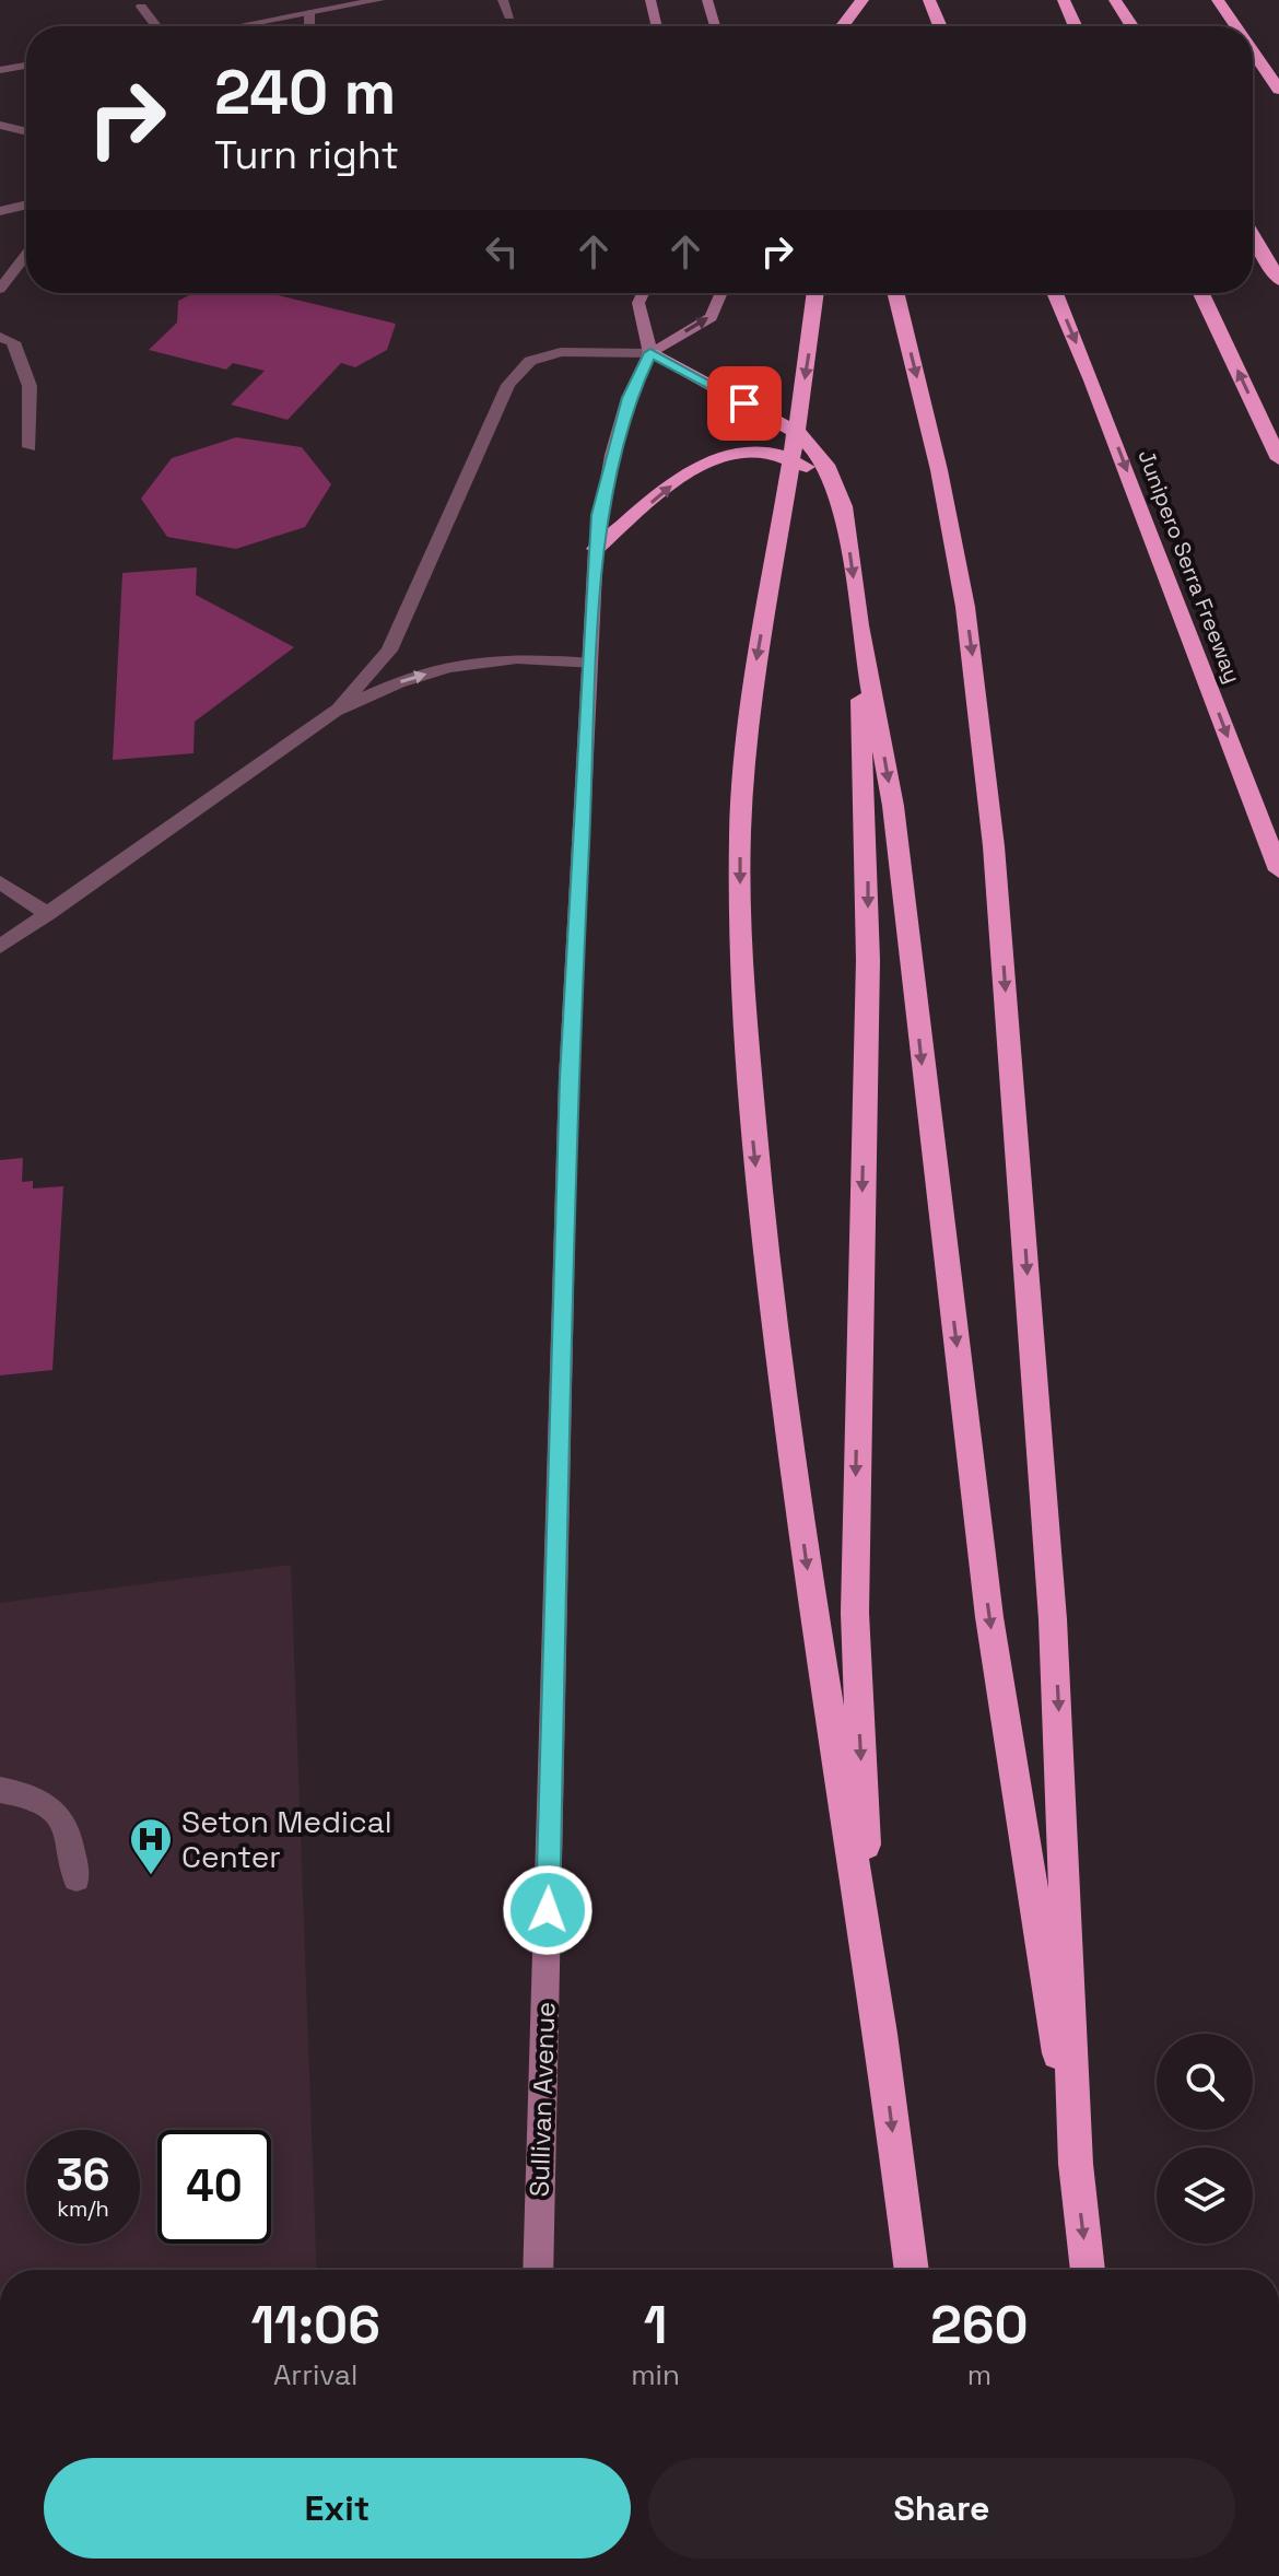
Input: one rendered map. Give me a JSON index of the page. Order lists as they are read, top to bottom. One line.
{"streets":{"highway":["Junipero Serra Freeway"],"street":["Sullivan Avenue"]},"places":{"hospital":["Seton Medical Center"]},"page":{"turn":["240 m","Turn right"],"speed":"36 km/h","limit":"40","eta":["11:06","Arrival","1","min","260","m"],"buttons":["Exit","Share"]}}
